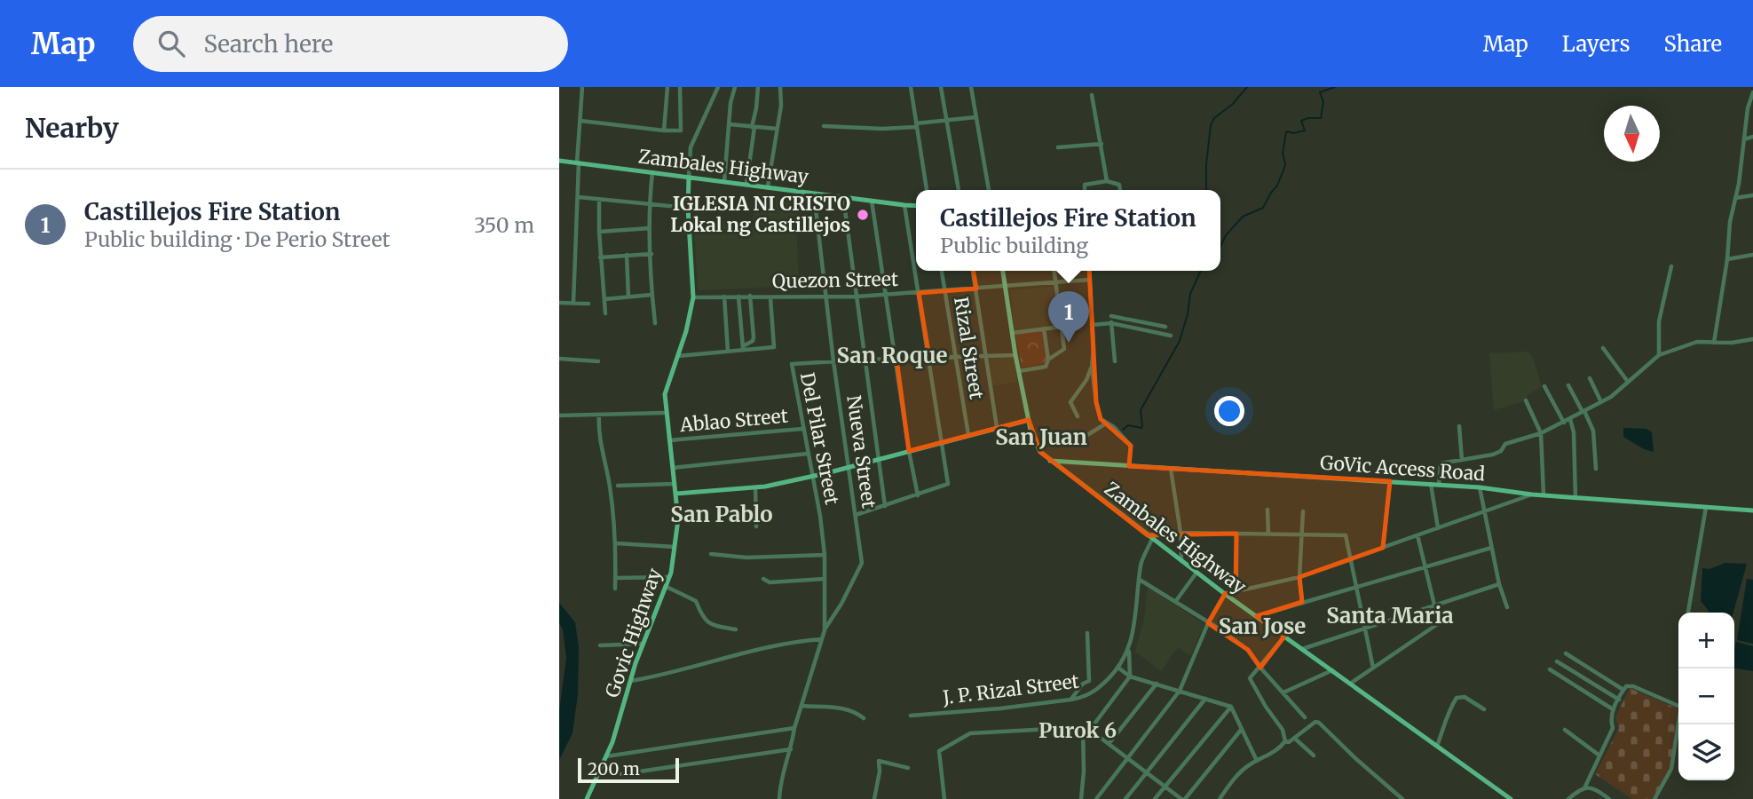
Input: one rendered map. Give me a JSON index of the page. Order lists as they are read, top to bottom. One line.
{"streets":{"main road":["Zambales Highway","GoVic Access Road","Govic Highway"],"street":["Quezon Street","Rizal Street","Ablao Street","Del Pilar Street","Nueva Street","J. P. Rizal Street"]},"crossings":[["Zambales Highway","Quezon Street"],["Zambales Highway","Del Pilar Street"],["Zambales Highway","Nueva Street"],["Zambales Highway","GoVic Access Road"],["Zambales Highway","Govic Highway"],["Zambales Highway","J. P. Rizal Street"],["Quezon Street","Rizal Street"],["Quezon Street","Nueva Street"],["Quezon Street","Govic Highway"],["Rizal Street","Del Pilar Street"],["Ablao Street","Del Pilar Street"],["Ablao Street","Govic Highway"],["Del Pilar Street","Nueva Street"]],"districts":["San Roque","San Juan","San Pablo","Santa Maria","San Jose","Purok 6"],"places":["IGLESIA NI CRISTO Lokal ng Castillejos"],"scale_bar":"200 m","north":"bottom","page":{"header":"Map","search":"Search here","nav":["Map","Layers","Share"],"heading":"Nearby","list":[{"mark":"1","name":"Castillejos Fire Station","note":"Public building · De Perio Street","value":"350 m"}],"popup":["Castillejos Fire Station","Public building"],"pins":"1","map_buttons":["+","−"],"scale":"200 m"}}
